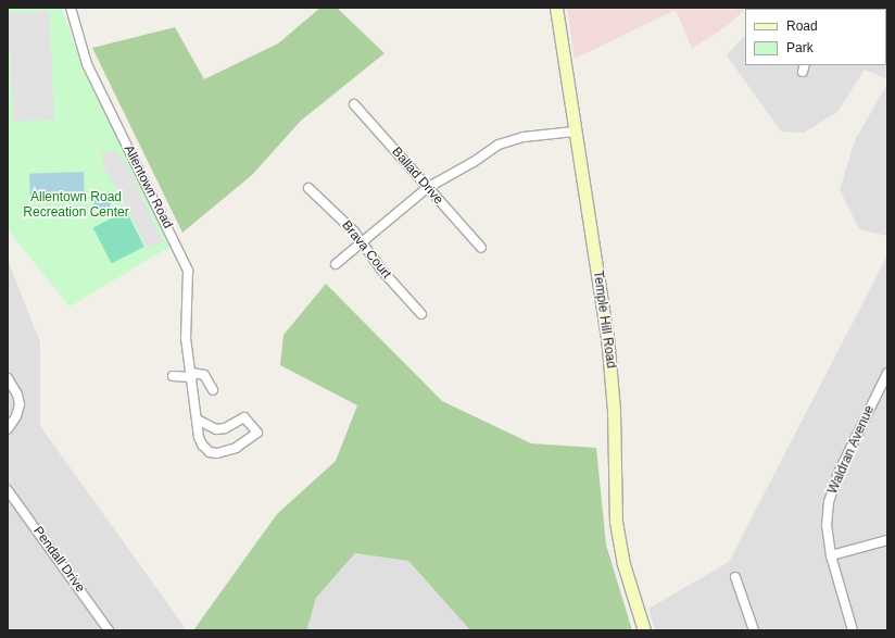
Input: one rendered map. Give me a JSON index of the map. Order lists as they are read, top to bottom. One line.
{"streets":{"main road":["Temple Hill Road"],"street":["Ballad Drive","Allentown Road","Brava Court","Waldran Avenue","Pendall Drive"]},"parks":["Allentown Road Recreation Center"],"legend":["Road","Park"]}
